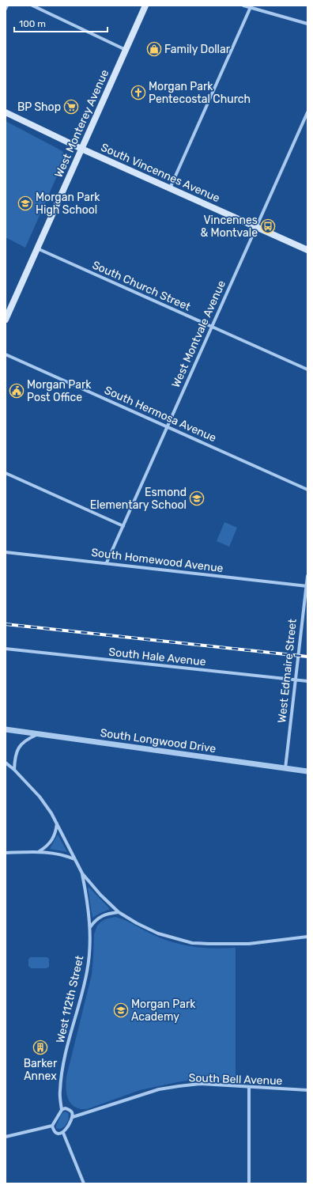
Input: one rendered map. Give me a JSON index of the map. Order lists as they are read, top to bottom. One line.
{"streets":{"main road":["West Monterey Avenue","South Vincennes Avenue"],"street":["South Church Street","West Montvale Avenue","South Hermosa Avenue","South Homewood Avenue","South Hale Avenue","West Edmaire Street","South Longwood Drive","West 112th Street","South Bell Avenue"]},"crossings":[["West Monterey Avenue","South Vincennes Avenue"],["West Monterey Avenue","South Church Street"],["South Vincennes Avenue","West Montvale Avenue"],["South Church Street","West Montvale Avenue"],["West Montvale Avenue","South Hermosa Avenue"],["West Montvale Avenue","South Homewood Avenue"],["South Homewood Avenue","West Edmaire Street"],["South Hale Avenue","West Edmaire Street"],["West Edmaire Street","South Longwood Drive"]],"places":{"shop":["Family Dollar"],"church":["Morgan Park Pentecostal Church"],"supermarket":["BP Shop"],"school or university":["Morgan Park High School","Esmond Elementary School","Morgan Park Academy"],"bus stop":["Vincennes & Montvale"],"public building":["Morgan Park Post Office"],"building":["Barker Annex"]},"scale_bar":"100 m"}
